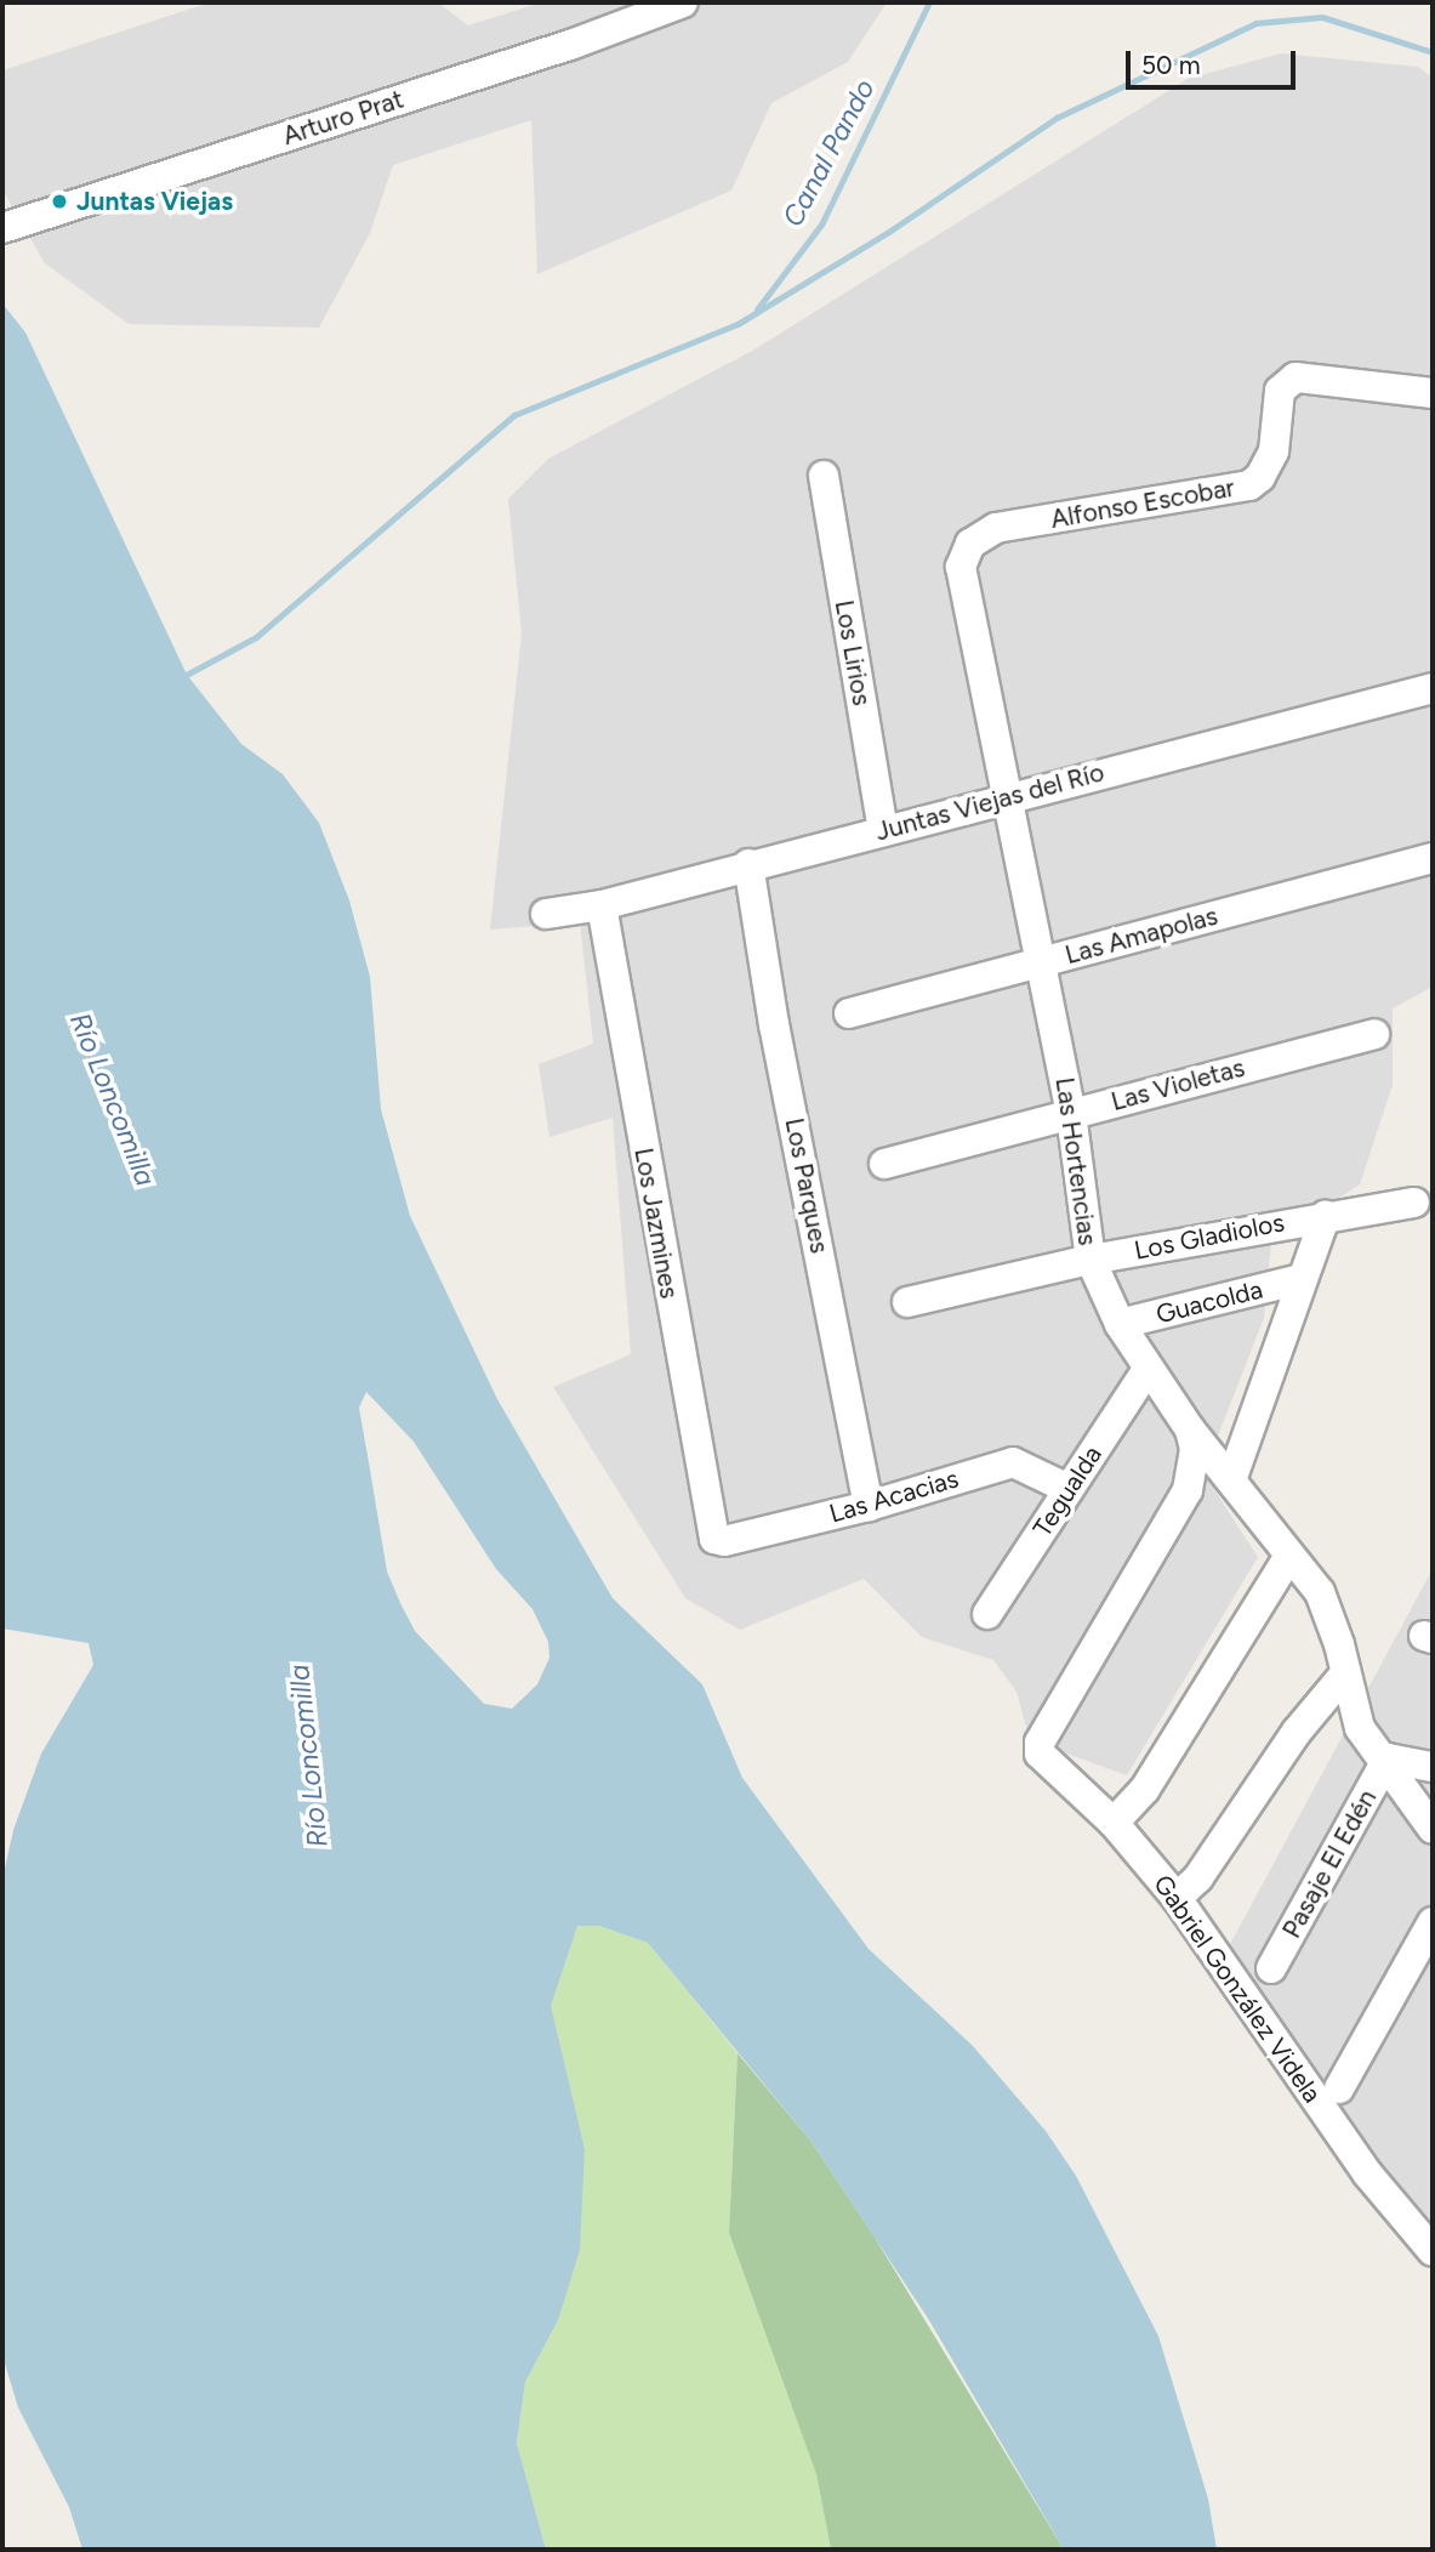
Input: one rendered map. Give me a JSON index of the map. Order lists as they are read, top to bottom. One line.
{"streets":{"street":["Arturo Prat","Alfonso Escobar","Los Lirios","Juntas Viejas del Río","Las Amapolas","Las Violetas","Las Hortencias","Los Parques","Los Jazmines","Los Gladiolos","Guacolda","Tegualda","Las Acacias","Pasaje El Edén","Gabriel González Videla"]},"crossings":[["Alfonso Escobar","Las Hortencias"],["Los Lirios","Juntas Viejas del Río"],["Juntas Viejas del Río","Las Hortencias"],["Juntas Viejas del Río","Los Parques"],["Juntas Viejas del Río","Los Jazmines"],["Las Amapolas","Las Hortencias"],["Las Violetas","Las Hortencias"],["Las Hortencias","Los Gladiolos"],["Las Hortencias","Guacolda"],["Las Hortencias","Tegualda"],["Las Hortencias","Pasaje El Edén"],["Las Hortencias","Gabriel González Videla"],["Los Parques","Las Acacias"],["Los Jazmines","Las Acacias"],["Tegualda","Las Acacias"]],"water":["Canal Pando","Río Loncomilla"],"places":["Juntas Viejas"],"scale_bar":"50 m"}
